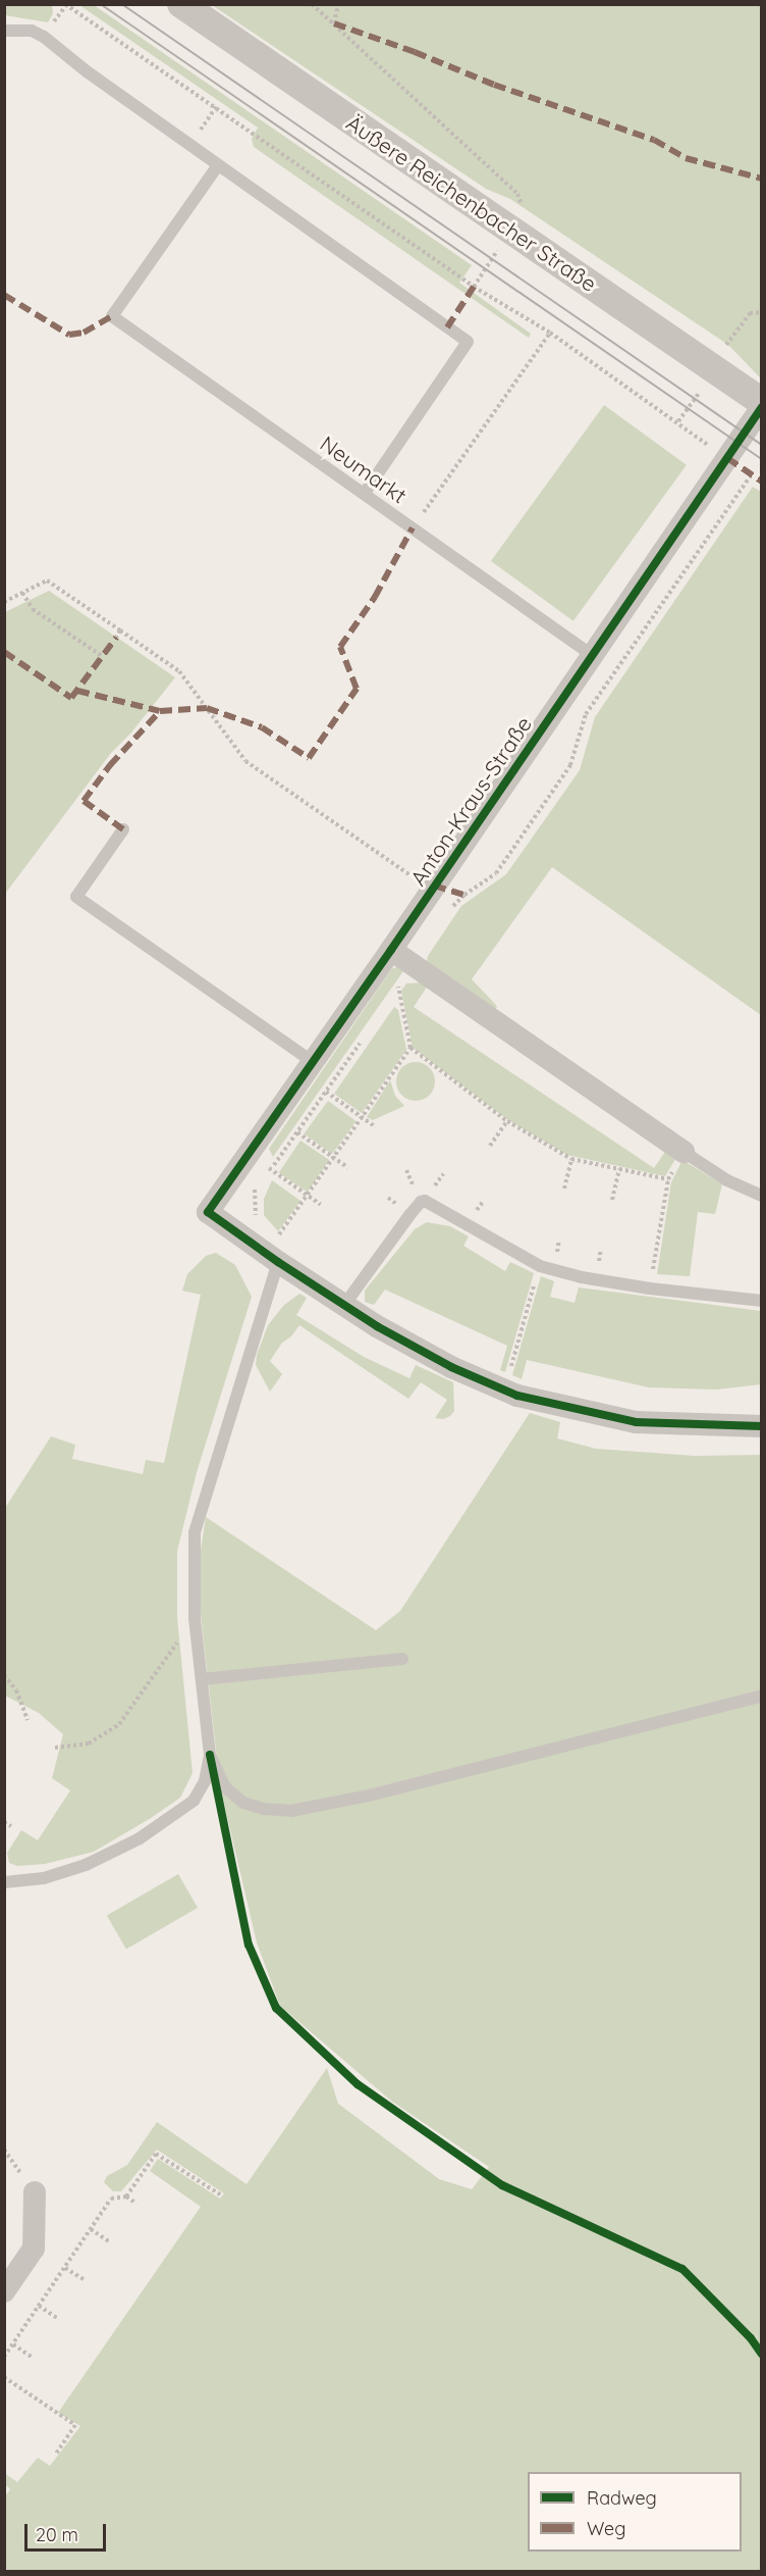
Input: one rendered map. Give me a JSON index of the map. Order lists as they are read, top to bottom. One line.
{"streets":{"street":["Äußere Reichenbacher Straße","Anton-Kraus-Straße"],"lane":["Neumarkt"]},"crossings":[["Neumarkt","Anton-Kraus-Straße"]],"legend":["Radweg","Weg"],"scale_bar":"20 m"}
